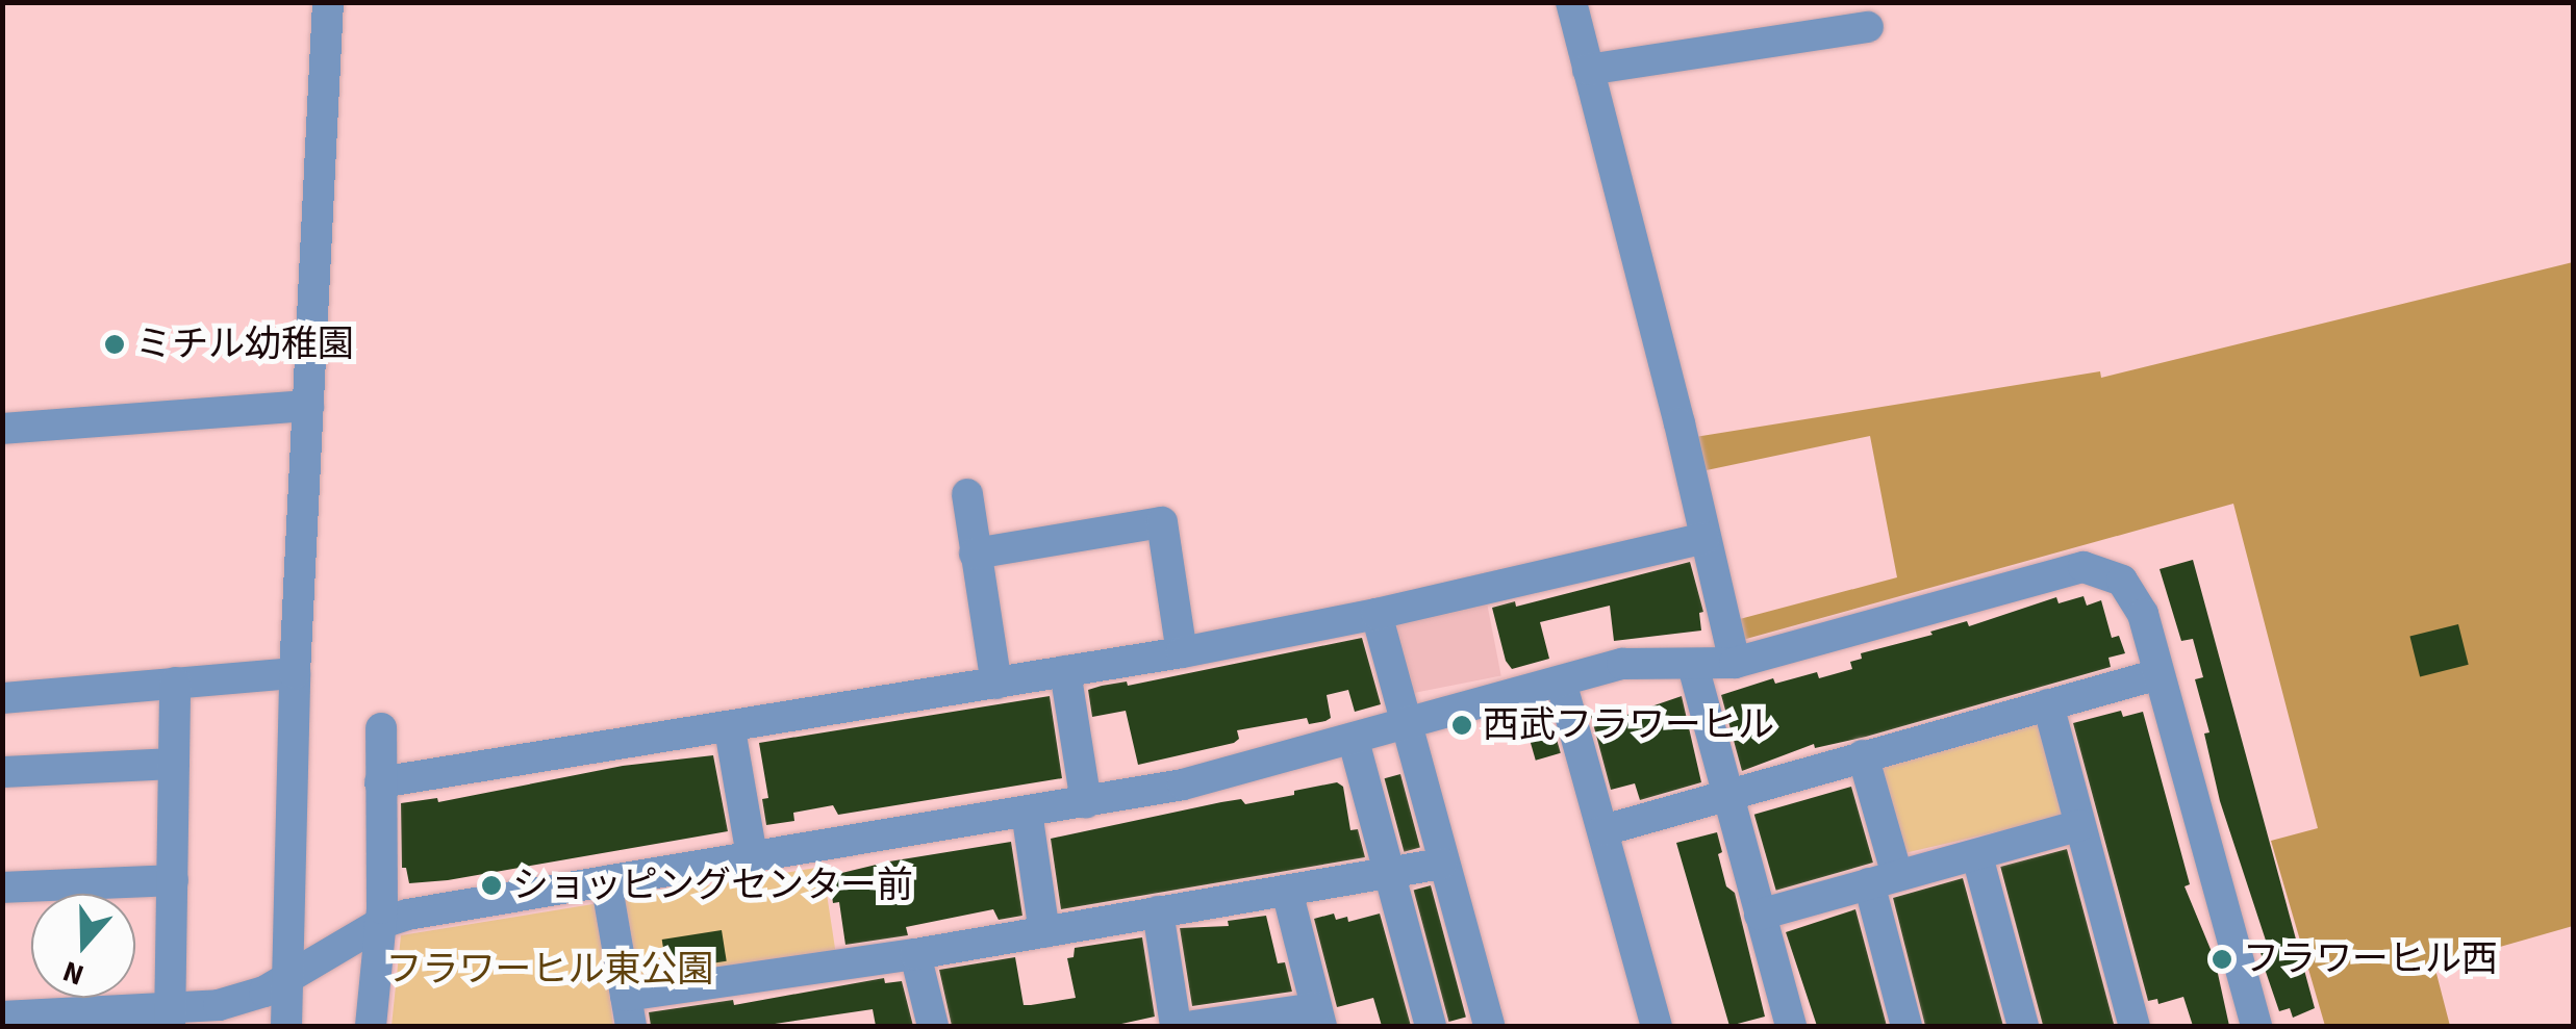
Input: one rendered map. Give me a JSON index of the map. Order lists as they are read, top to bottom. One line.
{"parks":["フラワーヒル東公園"],"places":["ミチル幼稚園","西武フラワーヒル","ショッピングセンター前","フラワーヒル西"],"north":"bottom"}
